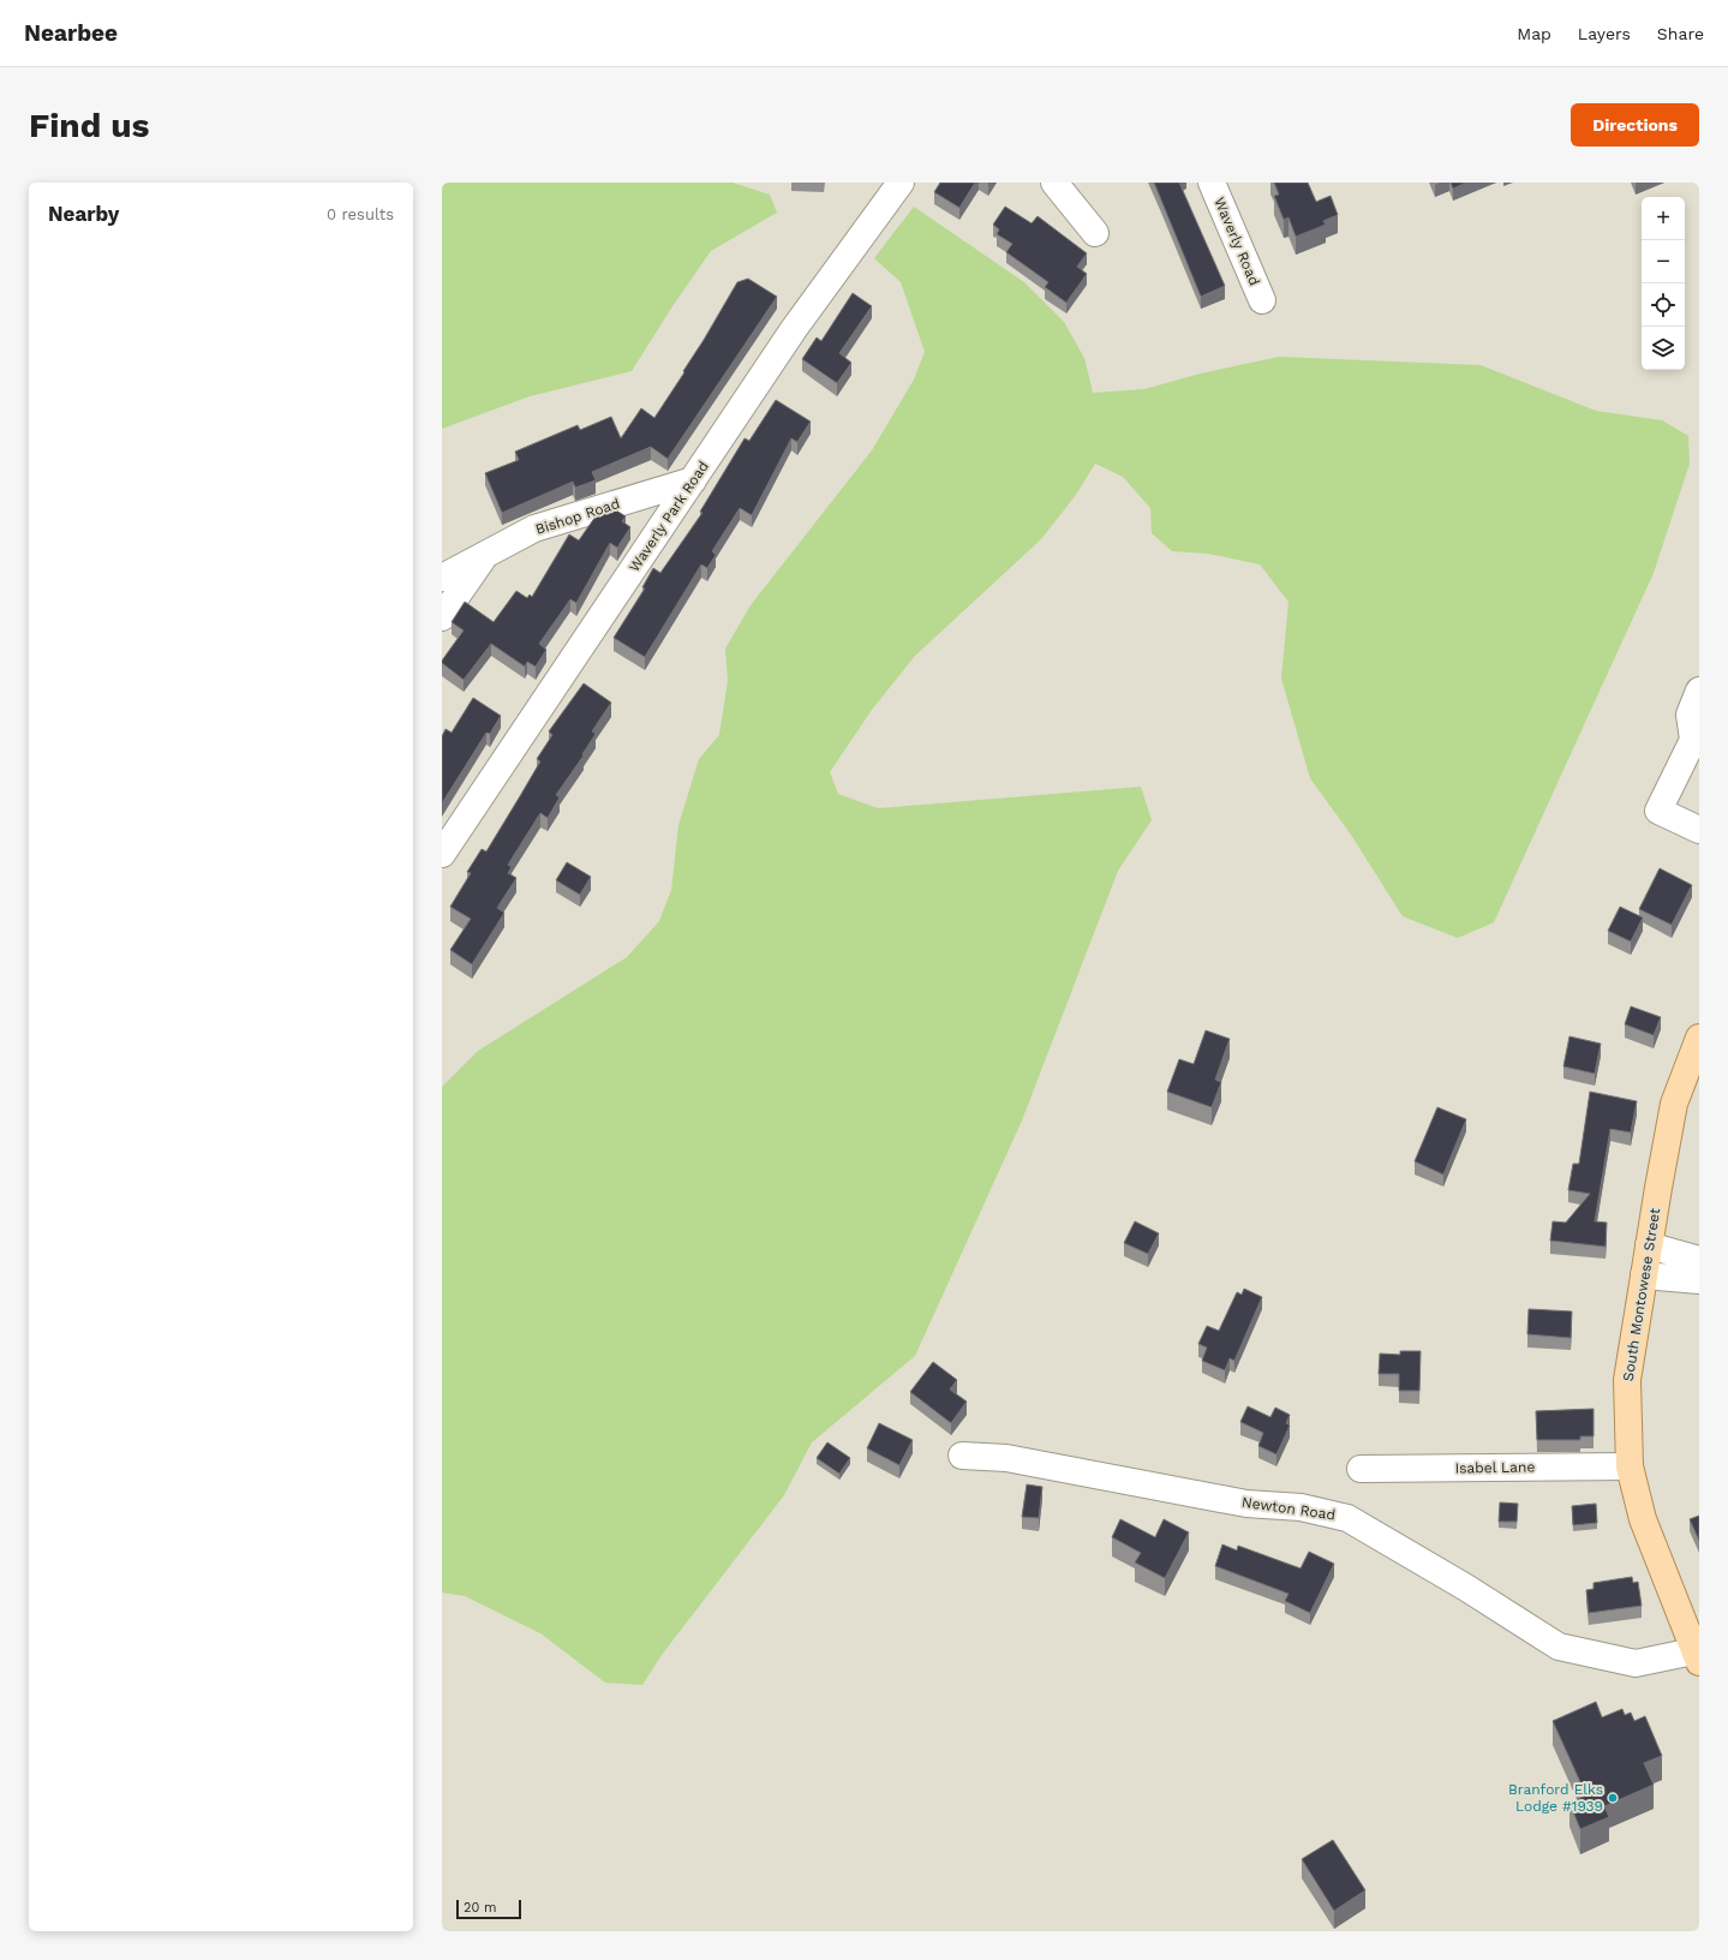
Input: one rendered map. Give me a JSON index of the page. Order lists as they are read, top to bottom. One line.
{"streets":{"main road":["South Montowese Street"],"street":["Waverly Road","Bishop Road","Waverly Park Road","Isabel Lane","Newton Road"]},"crossings":[["Bishop Road","Waverly Park Road"],["South Montowese Street","Isabel Lane"],["South Montowese Street","Newton Road"]],"places":["Branford Elks Lodge #1939"],"scale_bar":"20 m","page":{"header":"Nearbee","nav":["Map","Layers","Share"],"buttons":"Directions","title":"Find us","heading":["Nearby","0 results"],"map_buttons":["+","−"],"scale":"20 m"}}
